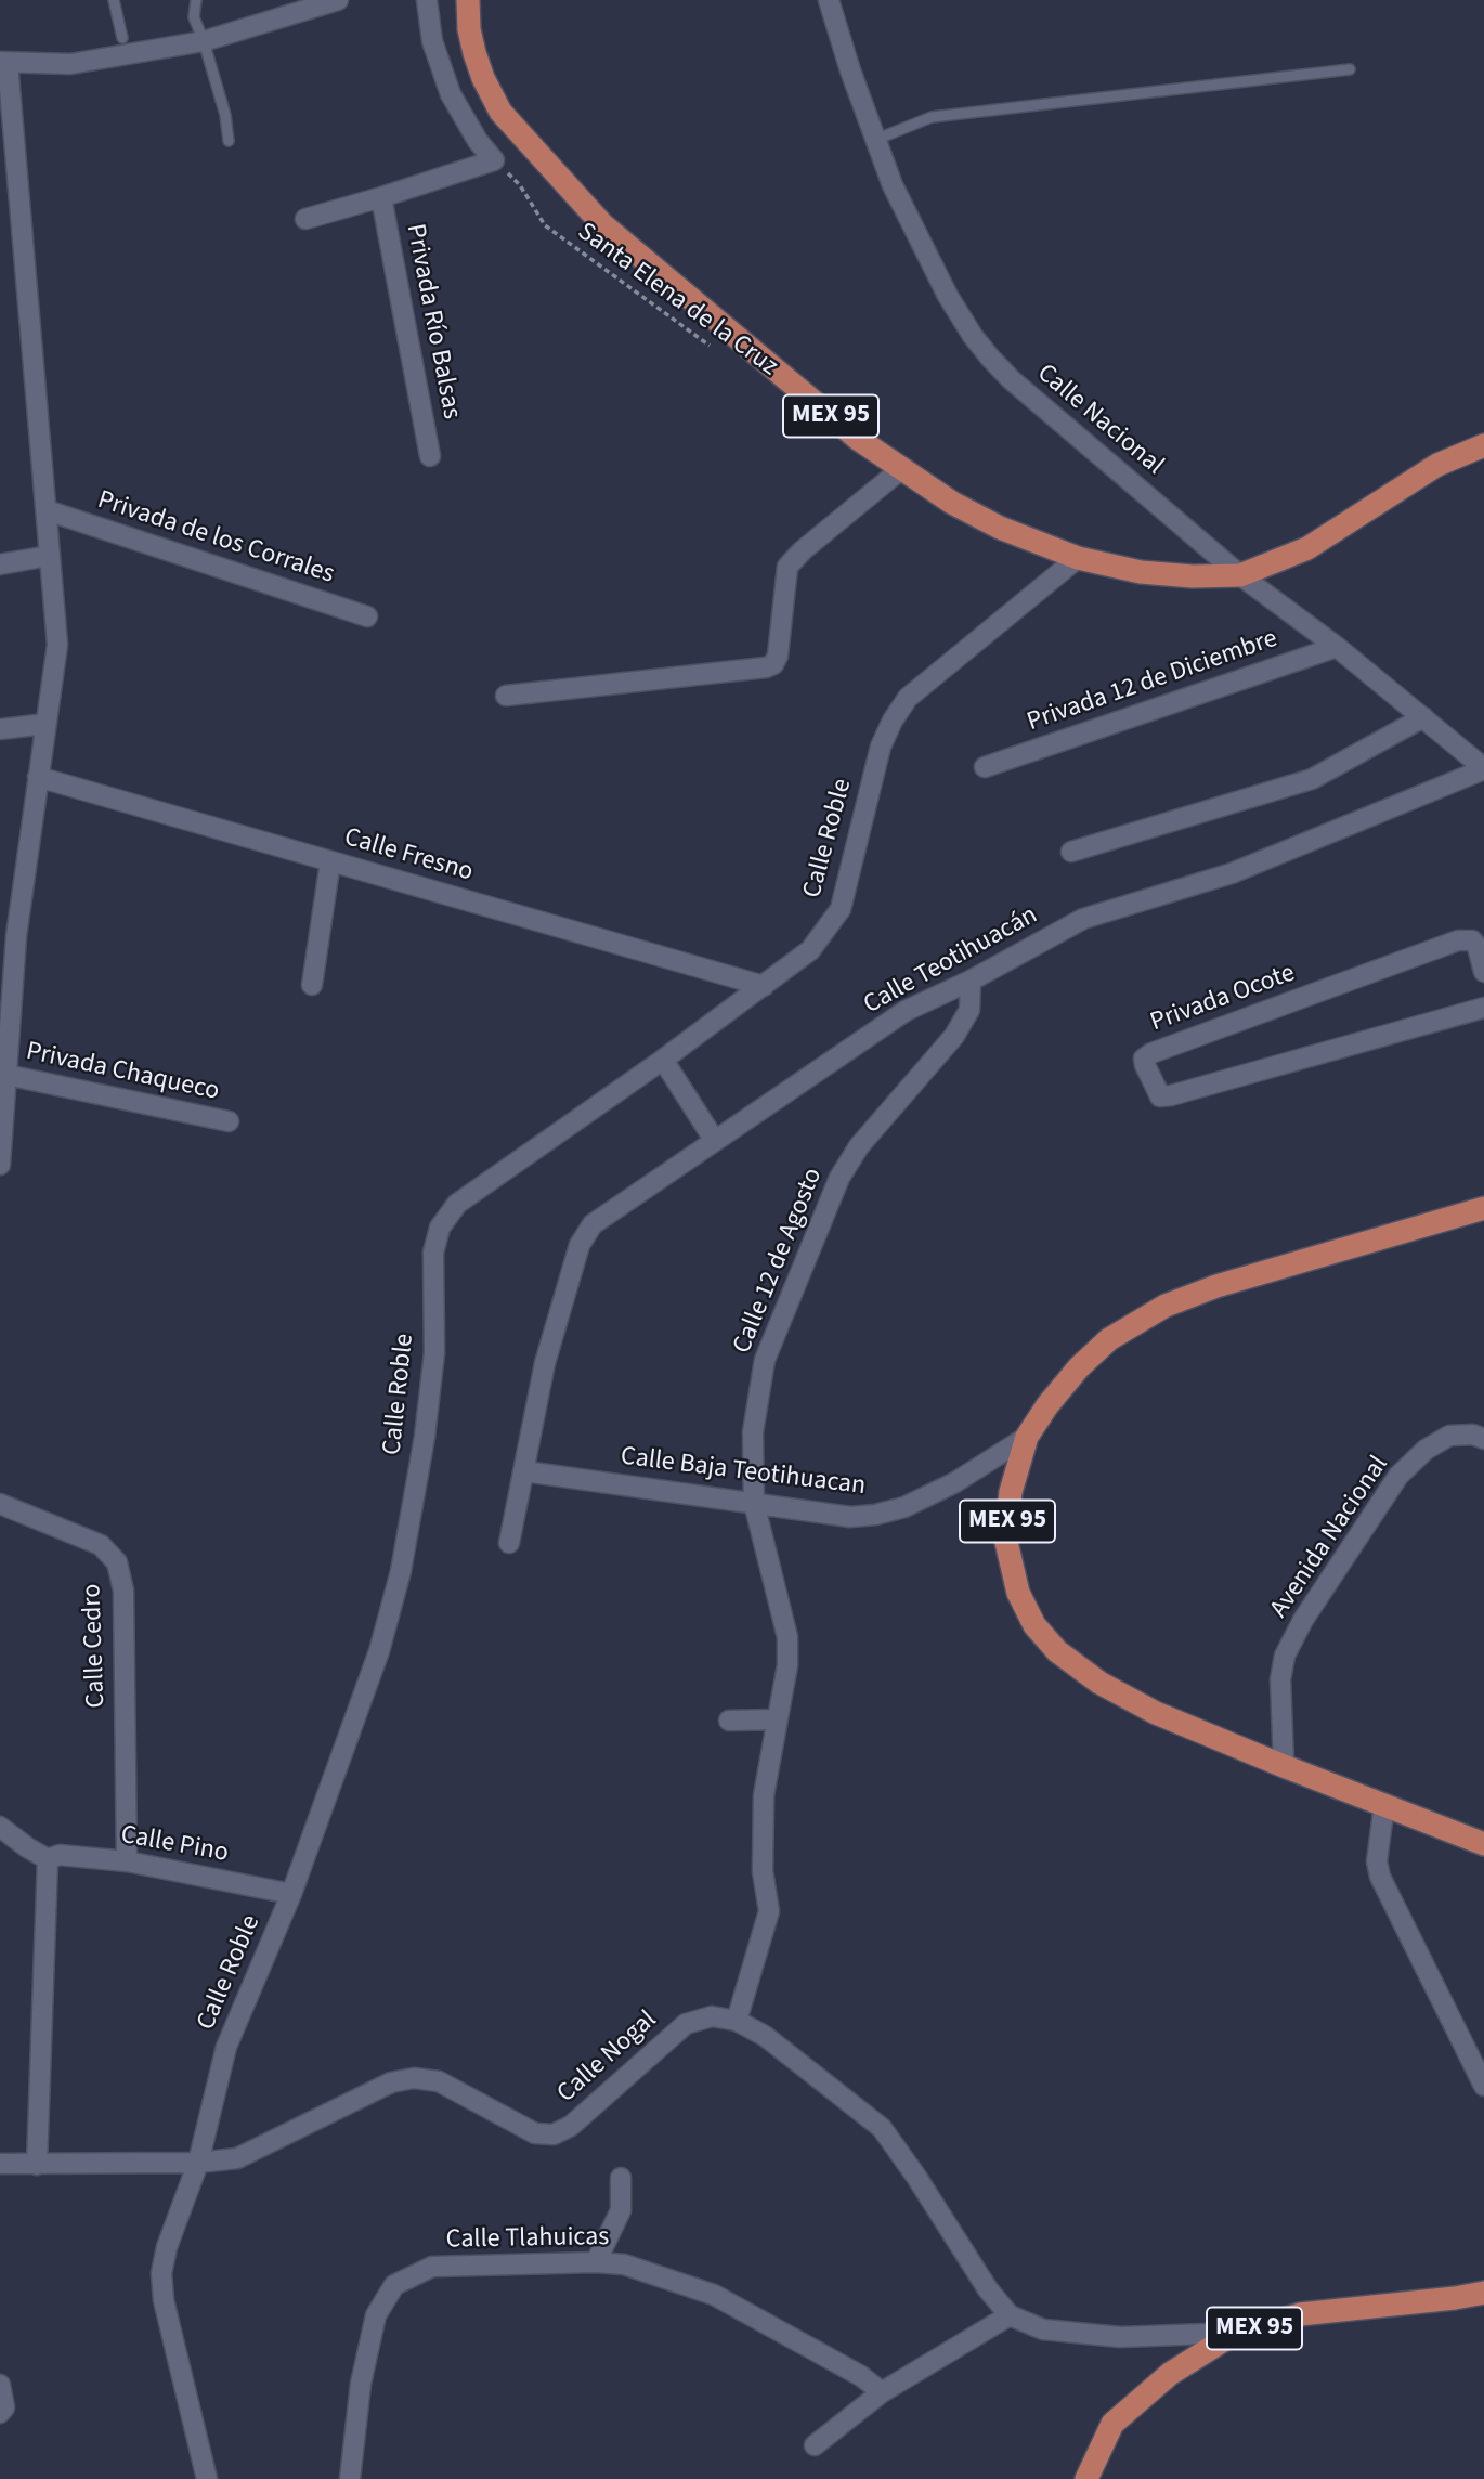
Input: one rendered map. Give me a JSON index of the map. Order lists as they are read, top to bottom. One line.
{"streets":{"main road":["MEX 95"],"street":["Privada Río Balsas","Calle Nacional","Privada de los Corrales","Privada 12 de Diciembre","Calle Roble","Calle Fresno","Calle Teotihuacán","Privada Ocote","Privada Chaqueco","Calle 12 de Agosto","Calle Baja Teotihuacan","Avenida Nacional","Calle Cedro","Calle Pino","Calle Nogal","Calle Tlahuicas"],"path":["Santa Elena de la Cruz"]},"crossings":[["MEX 95","Calle Nacional"],["MEX 95","Calle Roble"],["MEX 95","Calle Baja Teotihuacan"],["MEX 95","Avenida Nacional"],["Calle Nacional","Privada 12 de Diciembre"],["Calle Nacional","Calle Teotihuacán"],["Calle Roble","Calle Fresno"],["Calle Roble","Calle Pino"],["Calle Roble","Calle Nogal"],["Calle Teotihuacán","Calle 12 de Agosto"],["Calle Teotihuacán","Calle Baja Teotihuacan"],["Calle 12 de Agosto","Calle Baja Teotihuacan"],["Calle 12 de Agosto","Calle Nogal"],["Calle Cedro","Calle Pino"]]}
